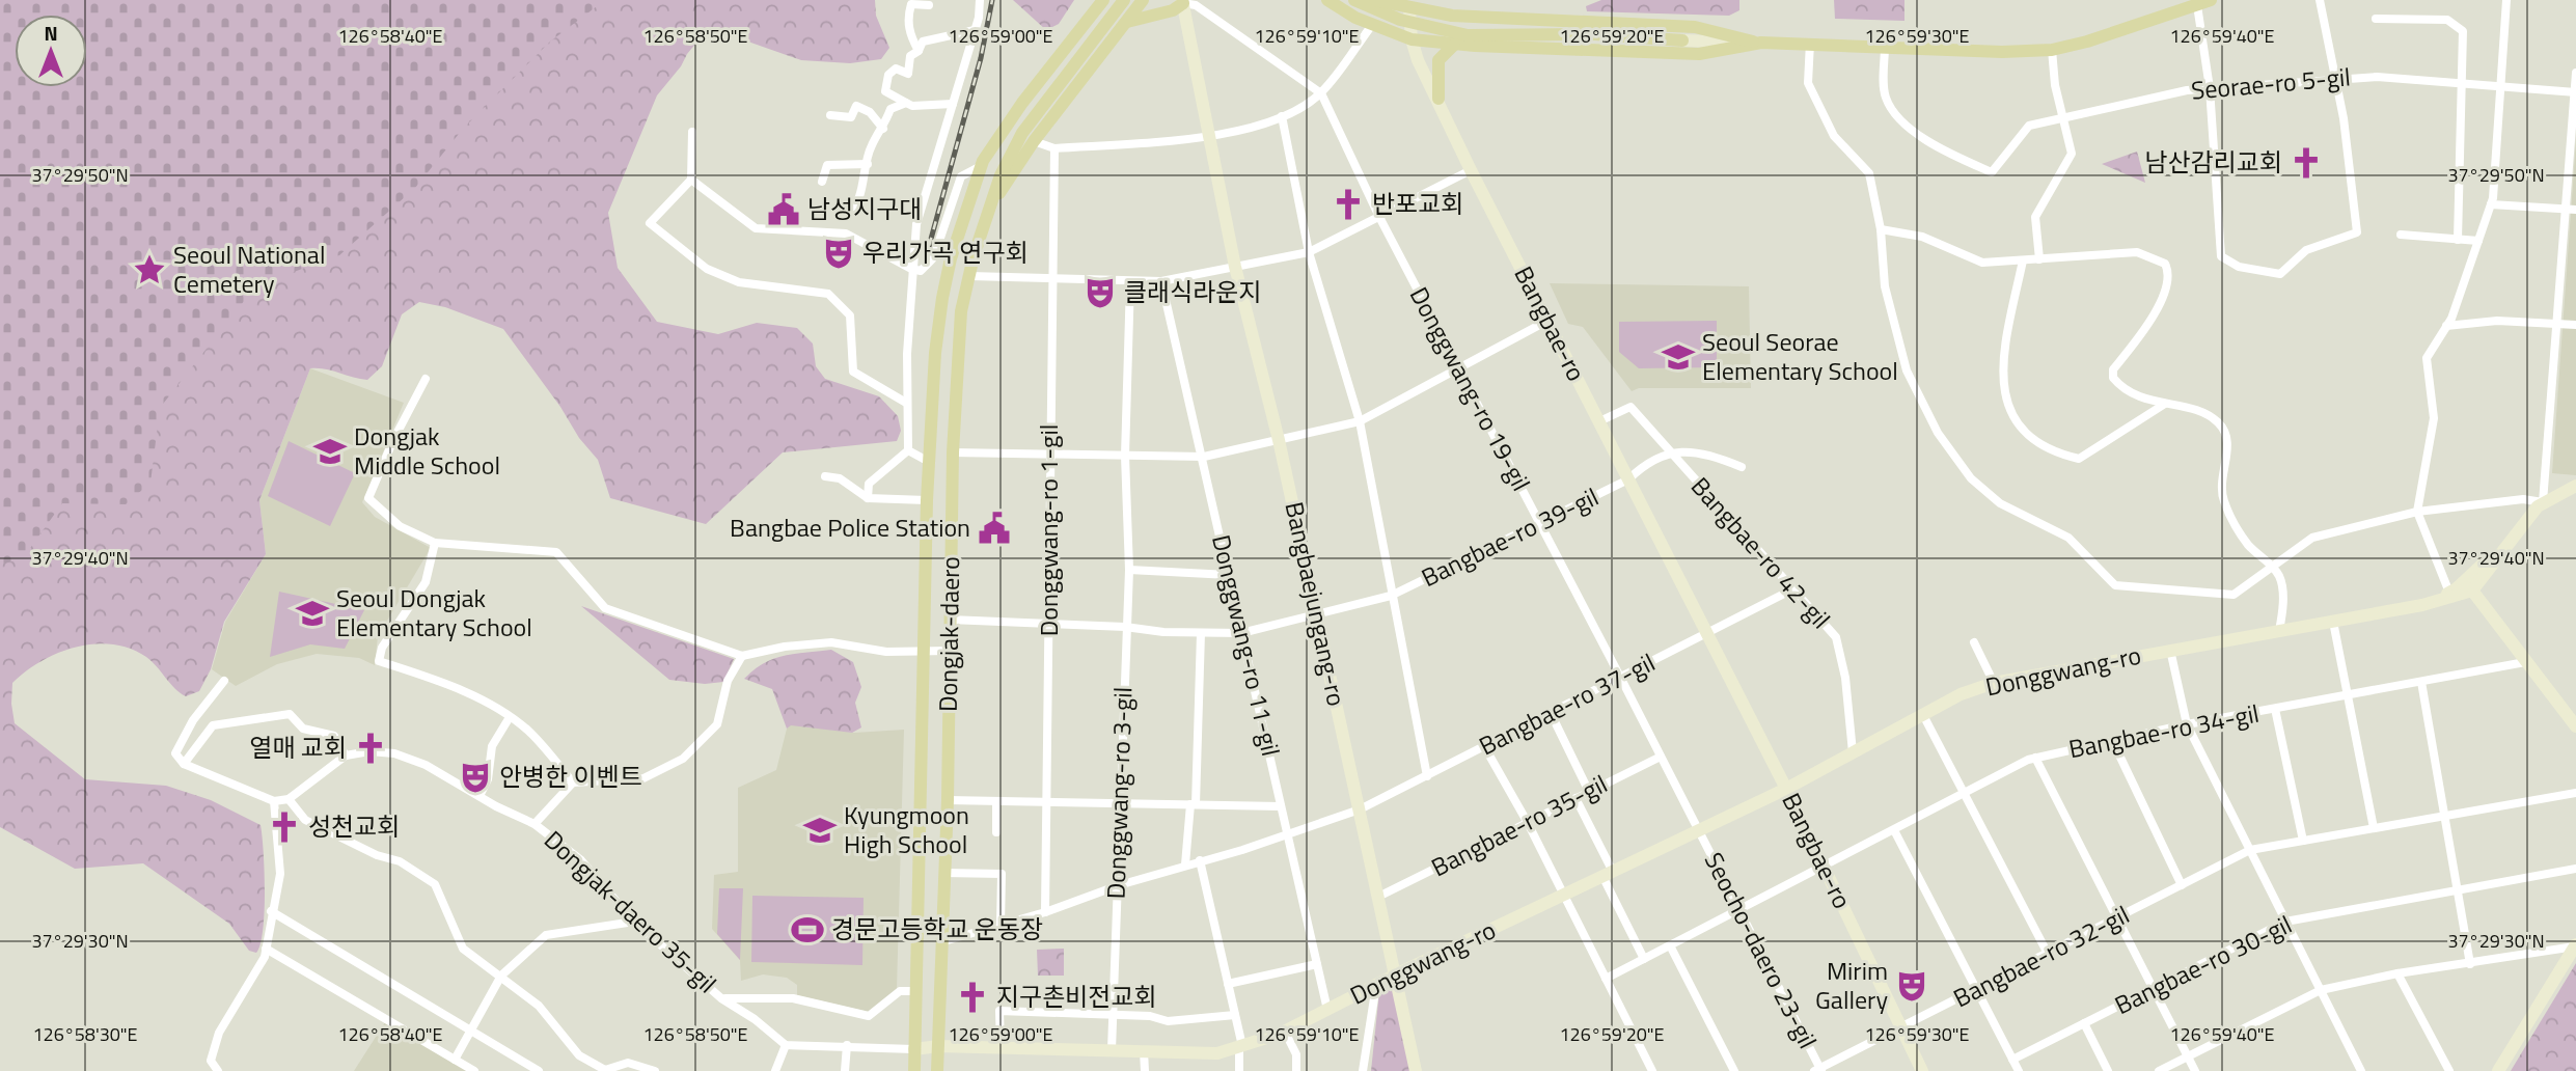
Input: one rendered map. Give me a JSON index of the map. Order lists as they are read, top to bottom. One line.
{"streets":{"main road":["Dongjak-daero"],"street":["Seorae-ro 5-gil","Bangbae-ro","Donggwang-ro 19-gil","Donggwang-ro 1-gil","Bangbae-ro 39-gil","Bangbae-ro 42-gil","Bangbaejungang-ro","Donggwang-ro 11-gil","Donggwang-ro","Bangbae-ro 37-gil","Bangbae-ro 34-gil","Donggwang-ro 3-gil","Bangbae-ro 35-gil","Dongjak-daero 35-gil","Seocho-daero 23-gil","Bangbae-ro 32-gil","Bangbae-ro 30-gil"]},"crossings":[["Bangbae-ro","Bangbae-ro 39-gil"],["Bangbae-ro","Bangbae-ro 42-gil"],["Bangbae-ro","Donggwang-ro"],["Bangbae-ro","Bangbae-ro 37-gil"],["Bangbae-ro","Bangbae-ro 34-gil"],["Bangbae-ro","Bangbae-ro 32-gil"],["Donggwang-ro 19-gil","Bangbae-ro 39-gil"],["Donggwang-ro 19-gil","Bangbaejungang-ro"],["Donggwang-ro 19-gil","Donggwang-ro"],["Donggwang-ro 19-gil","Bangbae-ro 37-gil"],["Donggwang-ro 19-gil","Bangbae-ro 35-gil"],["Donggwang-ro 19-gil","Seocho-daero 23-gil"],["Donggwang-ro 1-gil","Bangbae-ro 39-gil"],["Donggwang-ro 1-gil","Bangbae-ro 37-gil"],["Bangbae-ro 39-gil","Bangbae-ro 42-gil"],["Bangbae-ro 39-gil","Bangbaejungang-ro"],["Bangbae-ro 39-gil","Dongjak-daero"],["Bangbae-ro 39-gil","Donggwang-ro 11-gil"],["Bangbae-ro 39-gil","Donggwang-ro 3-gil"],["Bangbae-ro 42-gil","Donggwang-ro"],["Bangbaejungang-ro","Donggwang-ro"],["Bangbaejungang-ro","Bangbae-ro 37-gil"],["Bangbaejungang-ro","Bangbae-ro 35-gil"],["Dongjak-daero","Donggwang-ro"],["Dongjak-daero","Bangbae-ro 37-gil"],["Donggwang-ro 11-gil","Donggwang-ro"],["Donggwang-ro 11-gil","Bangbae-ro 37-gil"],["Donggwang-ro","Donggwang-ro 3-gil"],["Donggwang-ro","Seocho-daero 23-gil"],["Bangbae-ro 37-gil","Donggwang-ro 3-gil"],["Bangbae-ro 34-gil","Seocho-daero 23-gil"],["Seocho-daero 23-gil","Bangbae-ro 32-gil"]],"places":{"church":["남산감리교회","반포교회","열매 교회","성천교회","지구촌비전교회"],"public building":["남성지구대","Bangbae Police Station"],"theatre":["우리가곡 연구회","클래식라운지","안병한 이벤트","Mirim Gallery"],"place":["Seoul National Cemetery"],"school or university":["Seoul Seorae Elementary School","Dongjak Middle School","Seoul Dongjak Elementary School","Kyungmoon High School"],"sports":["경문고등학교 운동장"]},"north":"top","coordinates":["126°58'40\"E","126°58'50\"E","126°59'00\"E","126°59'10\"E","126°59'20\"E","126°59'30\"E","126°59'40\"E","37°29'50\"N","37°29'40\"N","37°29'30\"N","126°58'30\"E"]}
